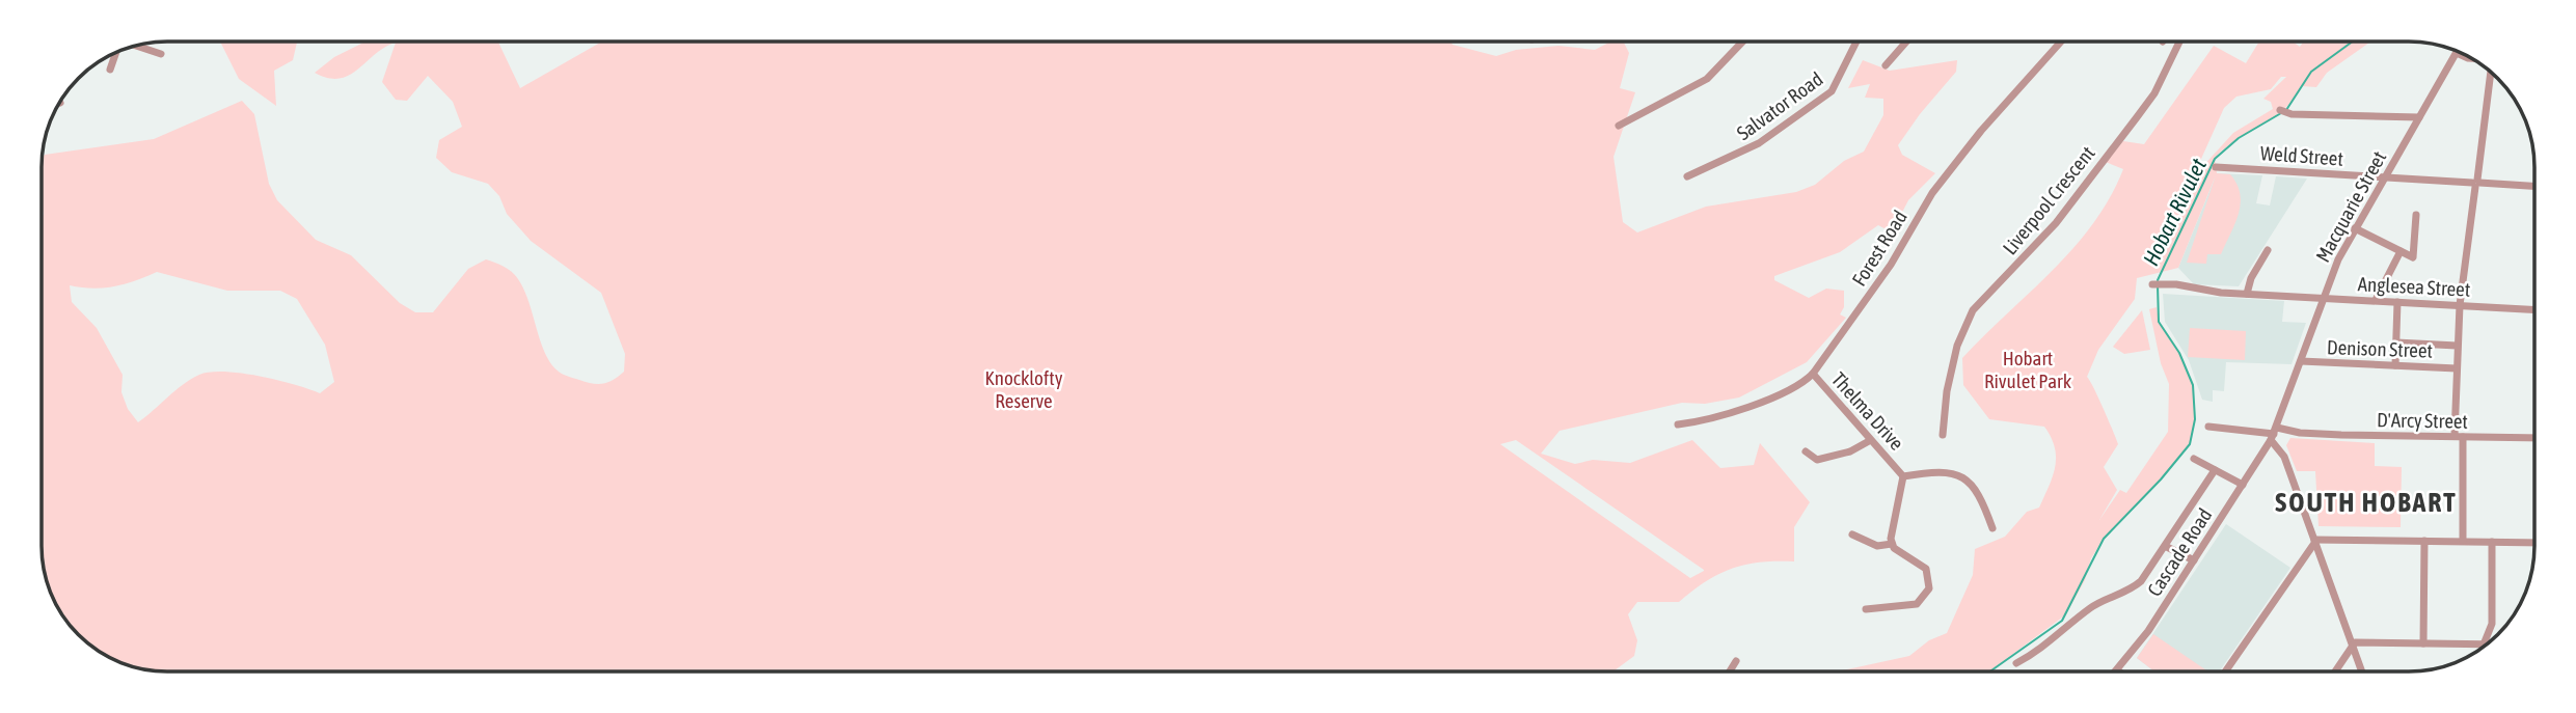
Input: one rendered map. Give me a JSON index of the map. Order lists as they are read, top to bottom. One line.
{"streets":{"street":["Salvator Road","Weld Street","Liverpool Crescent","Macquarie Street","Forest Road","Anglesea Street","Denison Street","Thelma Drive","D'Arcy Street","Cascade Road"]},"crossings":[["Weld Street","Macquarie Street"],["Macquarie Street","Anglesea Street"],["Macquarie Street","Denison Street"],["Macquarie Street","D'Arcy Street"],["Macquarie Street","Cascade Road"],["Forest Road","Thelma Drive"],["D'Arcy Street","Cascade Road"]],"districts":["SOUTH HOBART"],"water":["Hobart Rivulet"],"parks":["Hobart Rivulet Park","Knocklofty Reserve"]}
